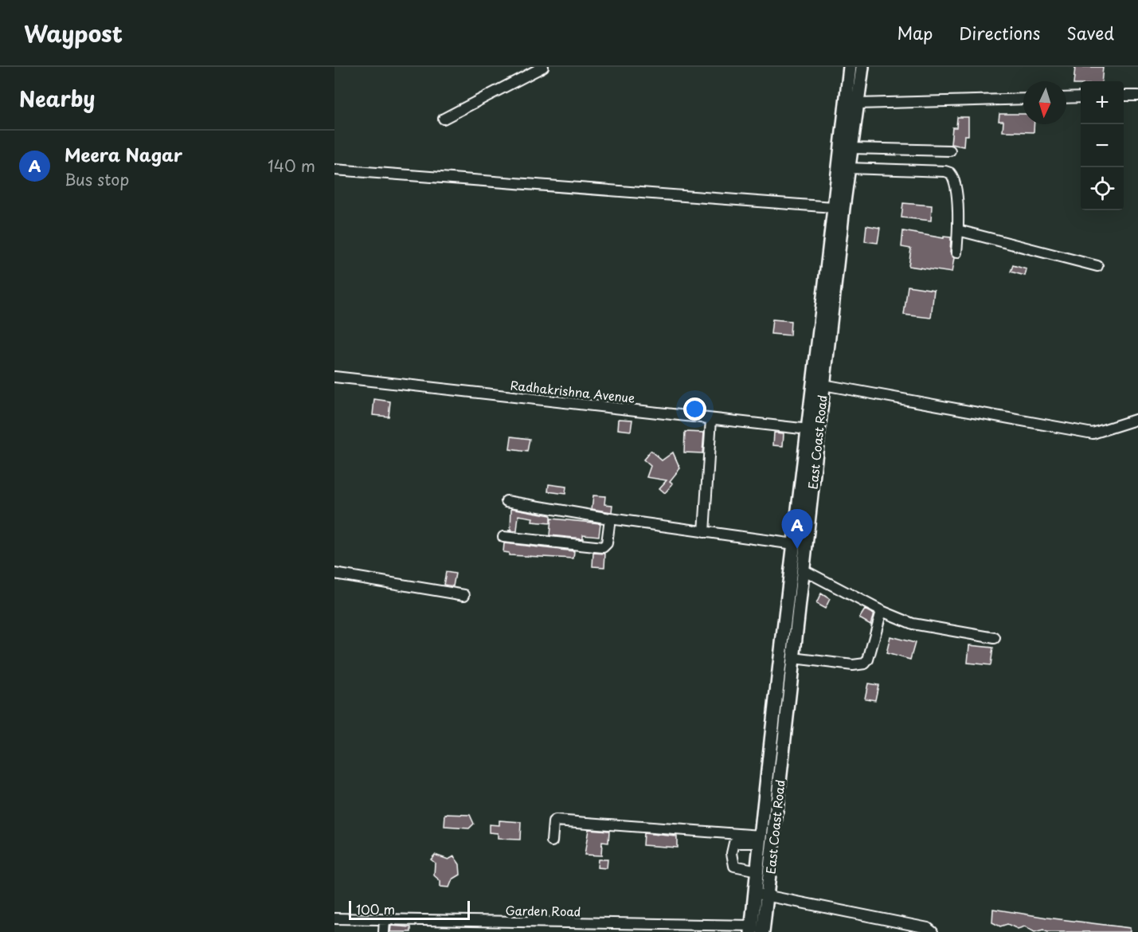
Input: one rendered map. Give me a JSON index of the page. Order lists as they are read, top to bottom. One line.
{"streets":{"main road":["East Coast Road"],"street":["Radhakrishna Avenue","Garden Road"]},"crossings":[["Radhakrishna Avenue","East Coast Road"],["East Coast Road","Garden Road"]],"scale_bar":"100 m","north":"bottom","page":{"header":"Waypost","nav":["Map","Directions","Saved"],"heading":"Nearby","map_buttons":["+","−"],"list":[{"mark":"A","name":"Meera Nagar","note":"Bus stop","value":"140 m"}],"pins":"A","scale":"100 m"}}
